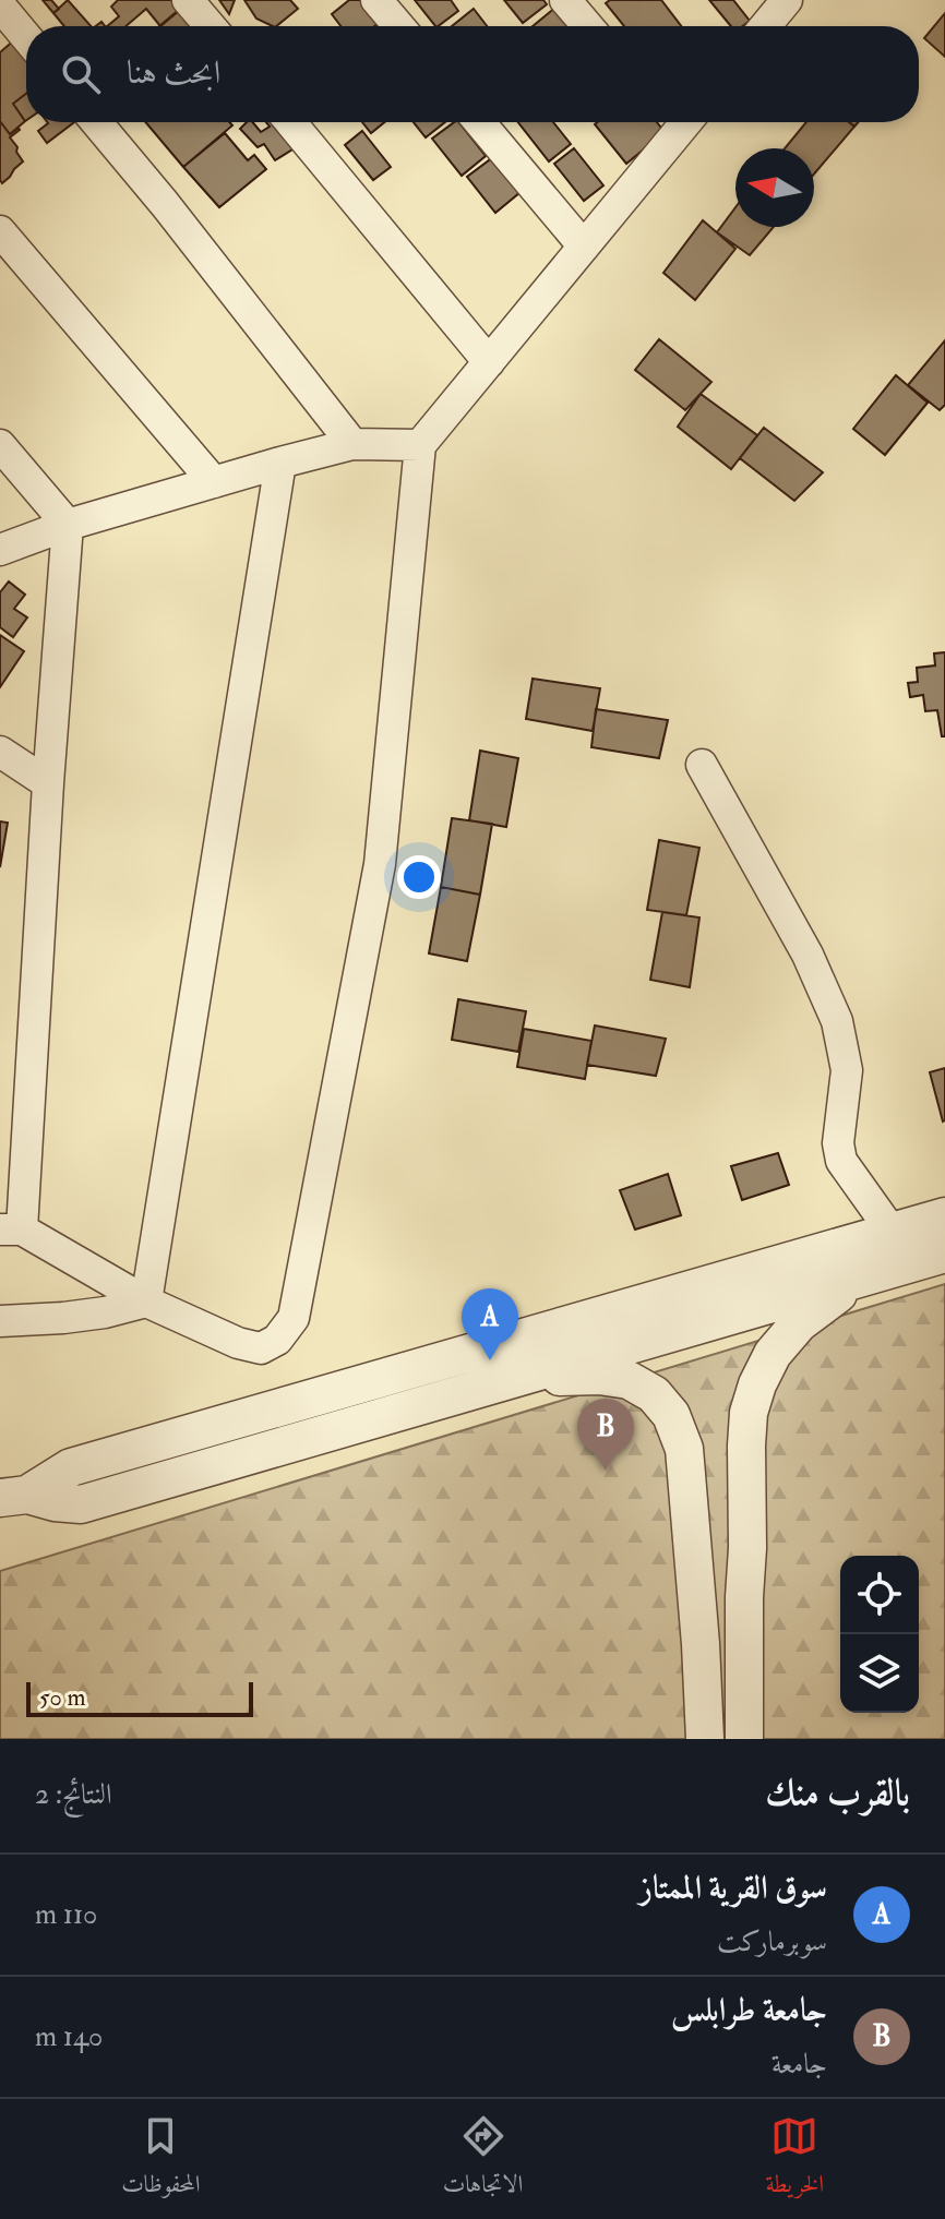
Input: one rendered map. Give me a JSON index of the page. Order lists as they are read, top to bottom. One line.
{"scale_bar":"50 m","north":"left","page":{"search":"ابحث هنا","pins":["A","B"],"scale":"50 m","heading":["بالقرب منك","النتائج: 2"],"list":[{"mark":"A","name":"سوق القرية الممتاز","note":"سوبرماركت","value":"110 m"},{"mark":"B","name":"جامعة طرابلس","note":"جامعة","value":"140 m"}],"nav":["الخريطة","الاتجاهات","المحفوظات"]}}
